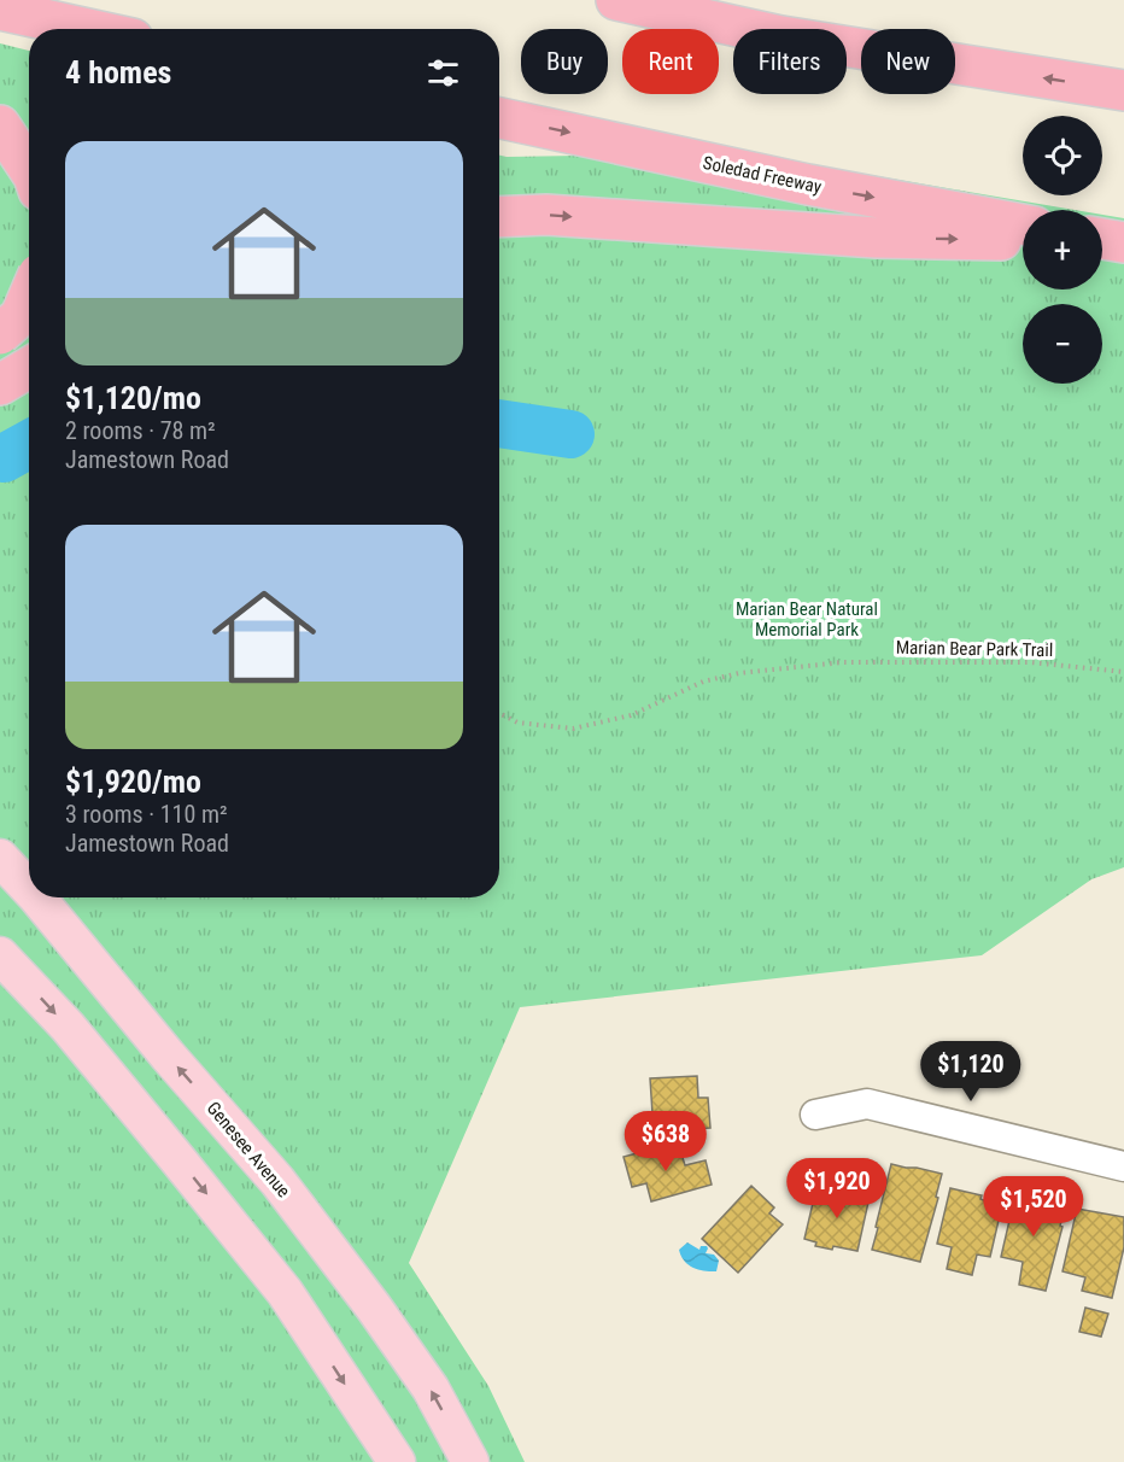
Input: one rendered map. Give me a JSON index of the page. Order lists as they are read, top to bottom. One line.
{"streets":{"highway":["Soledad Freeway"],"main road":["Genesee Avenue"],"path":["Marian Bear Park Trail"]},"parks":["Marian Bear Natural Memorial Park"],"page":{"chip":["Buy","Rent","Filters","New"],"heading":"4 homes","map_buttons":["+","−"],"list":[{"name":"$1,120/mo","note":"2 rooms · 78 m² · Jamestown Road"},{"name":"$1,920/mo","note":"3 rooms · 110 m² · Jamestown Road"}],"price":["$1,120","$638","$1,920","$1,520"]}}
